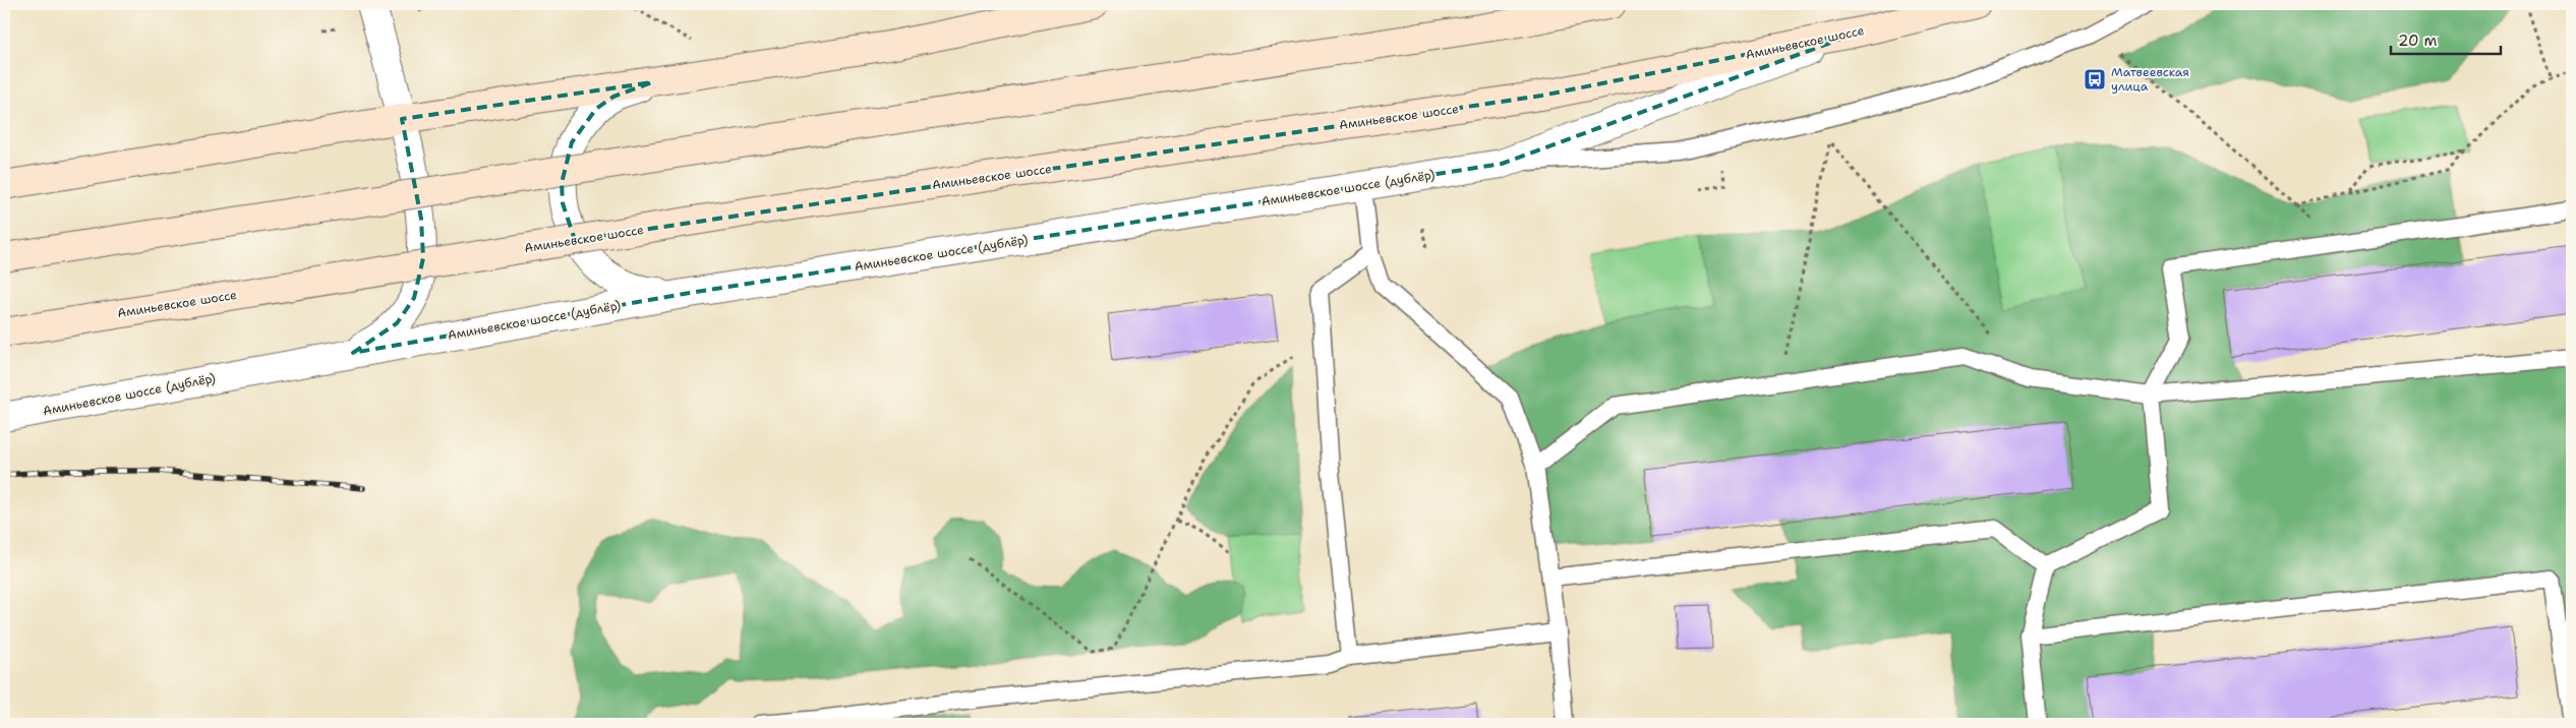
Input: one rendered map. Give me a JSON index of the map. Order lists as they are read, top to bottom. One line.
{"streets":{"main road":["Аминьевское шоссе"],"street":["Аминьевское шоссе (дублёр)"]},"crossings":[["Аминьевское шоссе","Аминьевское шоссе (дублёр)"]],"places":{"bus stop":["Матвеевская улица"]},"scale_bar":"20 m"}
